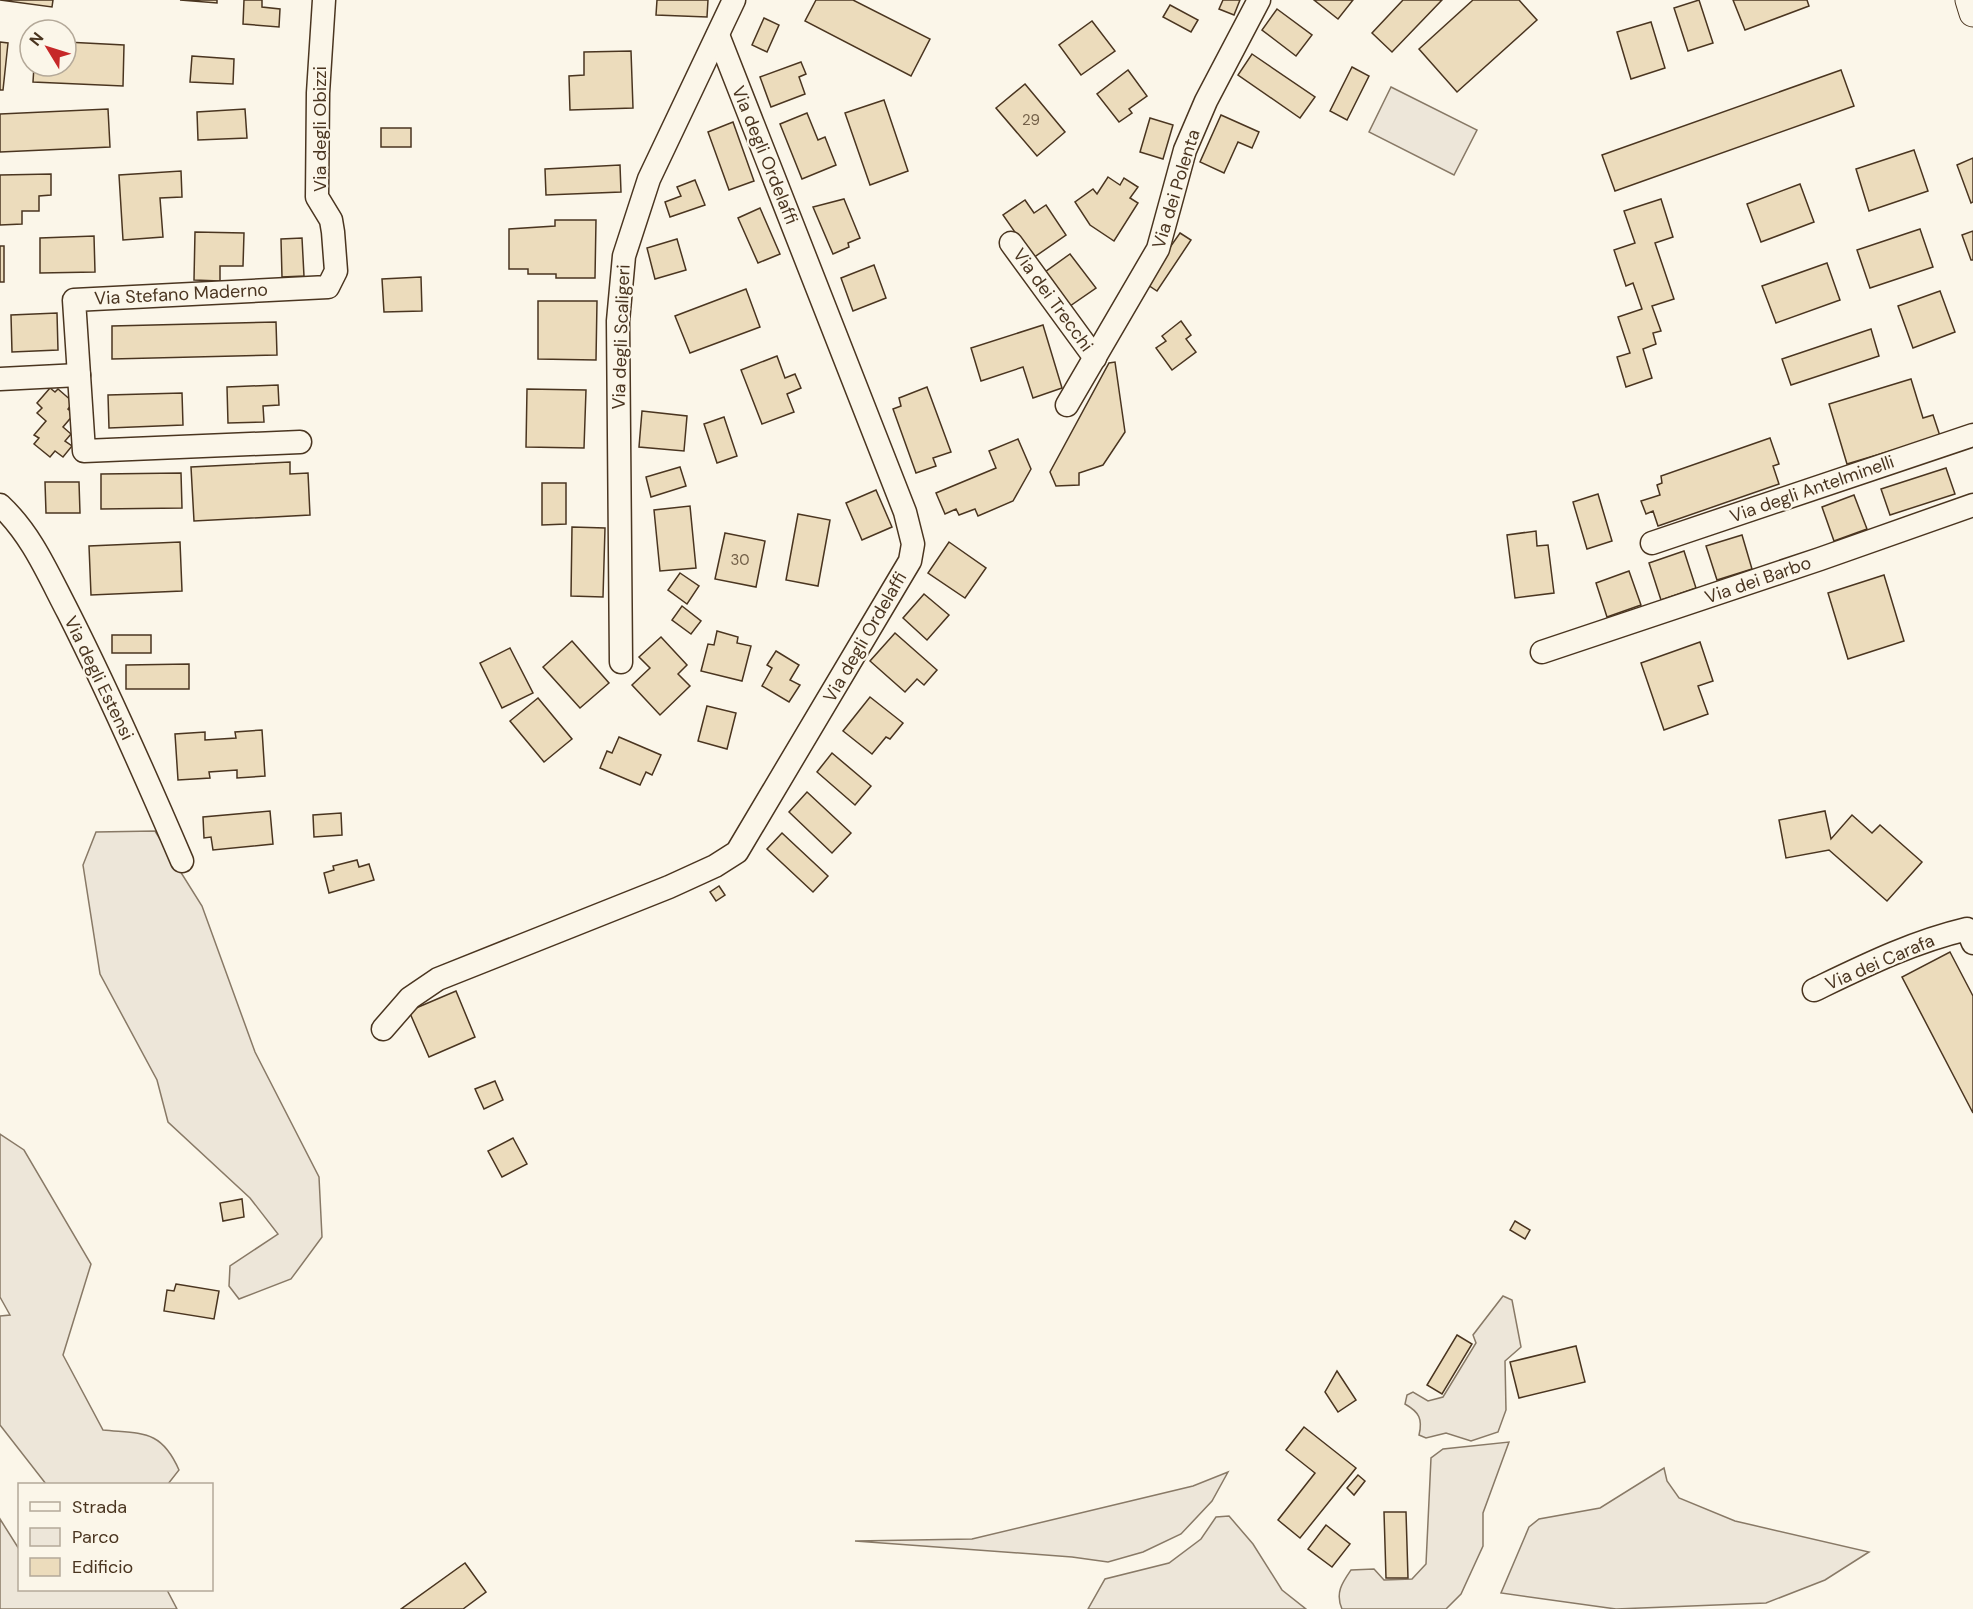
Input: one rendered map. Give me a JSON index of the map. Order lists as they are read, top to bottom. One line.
{"streets":{"street":["Via degli Obizzi","Via degli Ordelaffi","Via dei Polenta","Via Stefano Maderno","Via dei Trecchi","Via degli Scaligeri","Via degli Antelminelli","Via dei Barbo","Via degli Estensi","Via dei Carafa"]},"crossings":[["Via degli Obizzi","Via Stefano Maderno"],["Via degli Ordelaffi","Via degli Scaligeri"],["Via dei Polenta","Via dei Trecchi"]],"house_numbers":["29","30"],"legend":["Strada","Parco","Edificio"],"north":"top left"}
